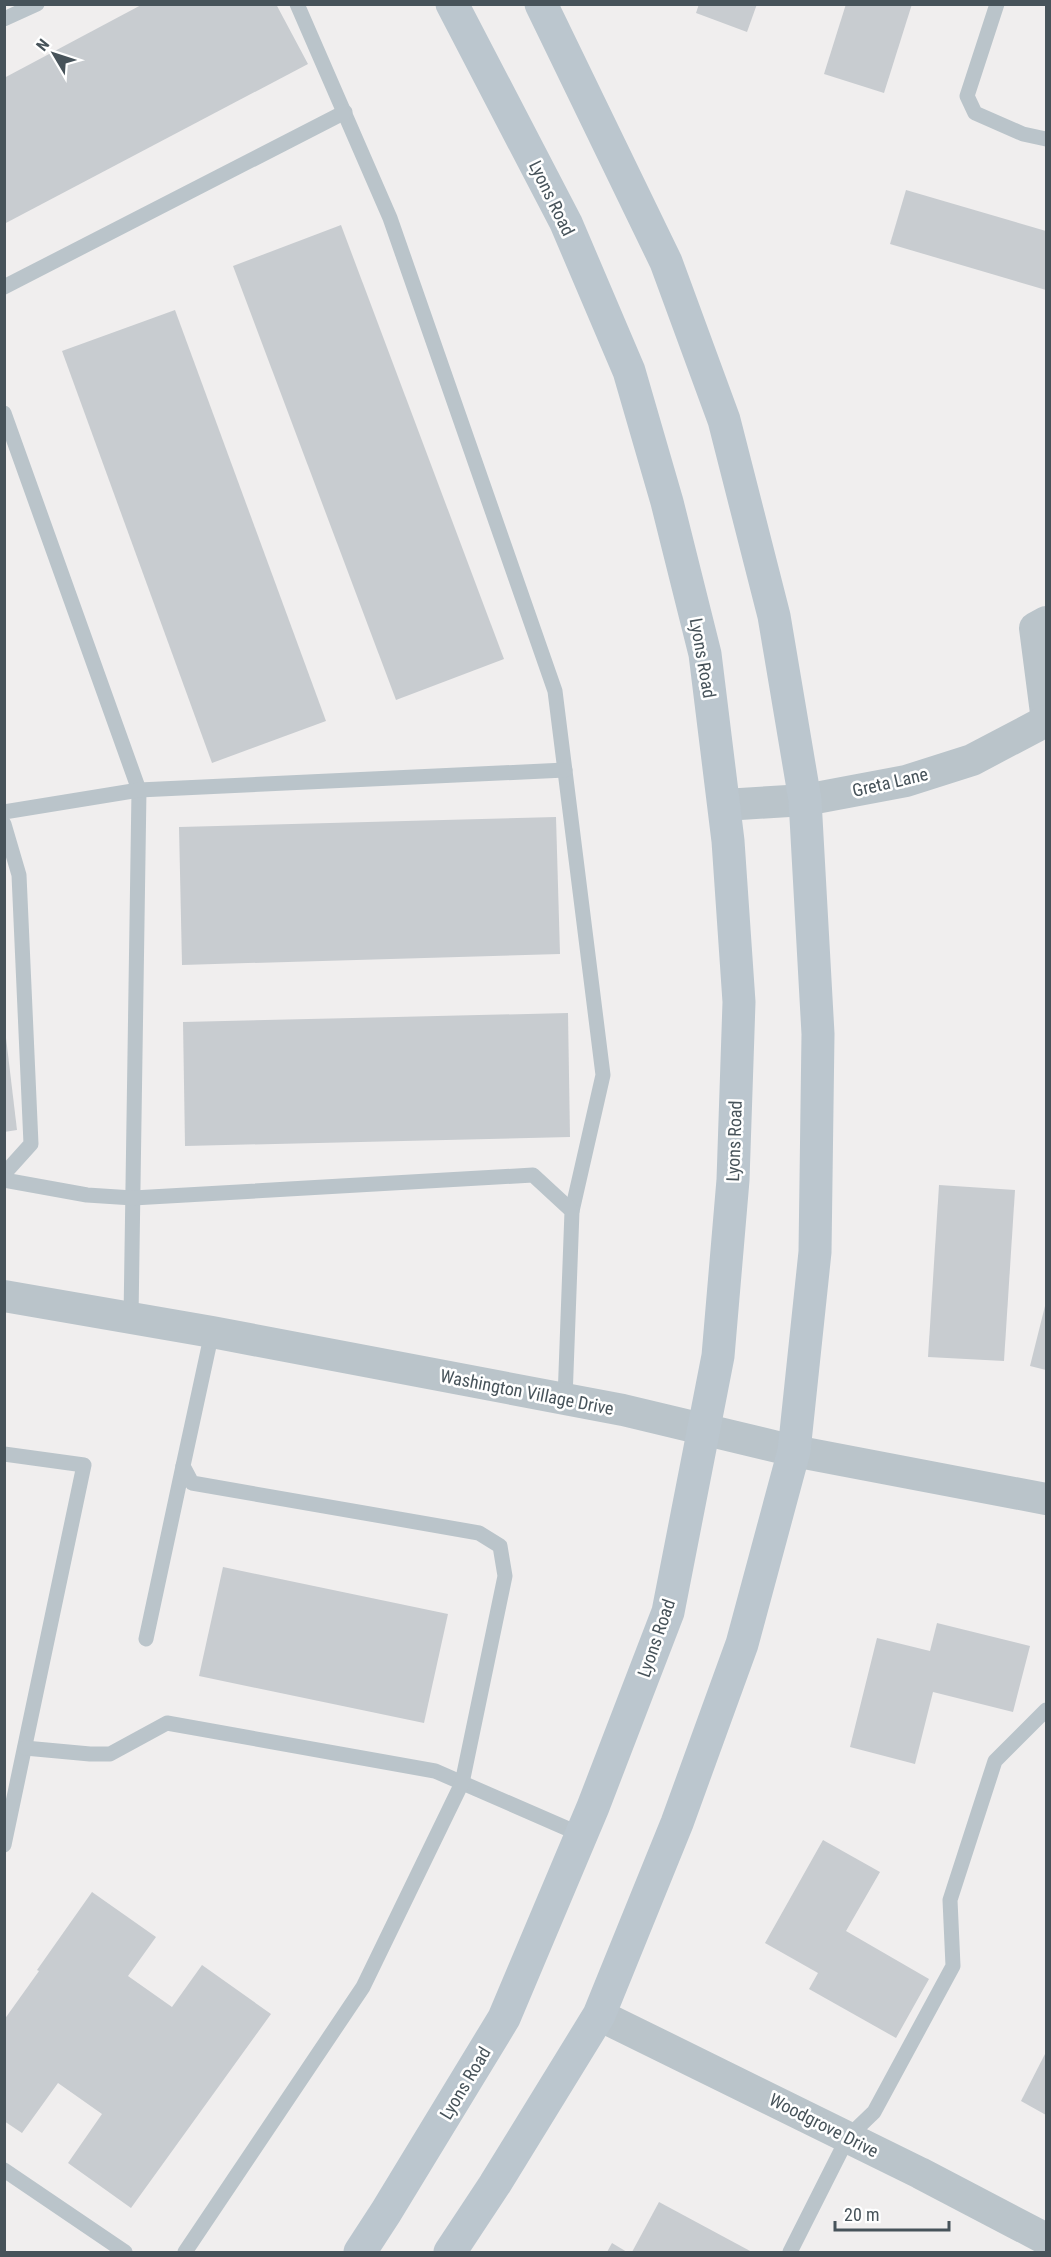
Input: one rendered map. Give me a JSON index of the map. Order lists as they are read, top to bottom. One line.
{"streets":{"main road":["Lyons Road"],"street":["Greta Lane","Washington Village Drive","Woodgrove Drive"]},"crossings":[["Lyons Road","Greta Lane"],["Lyons Road","Washington Village Drive"]],"scale_bar":"20 m","north":"top left"}
